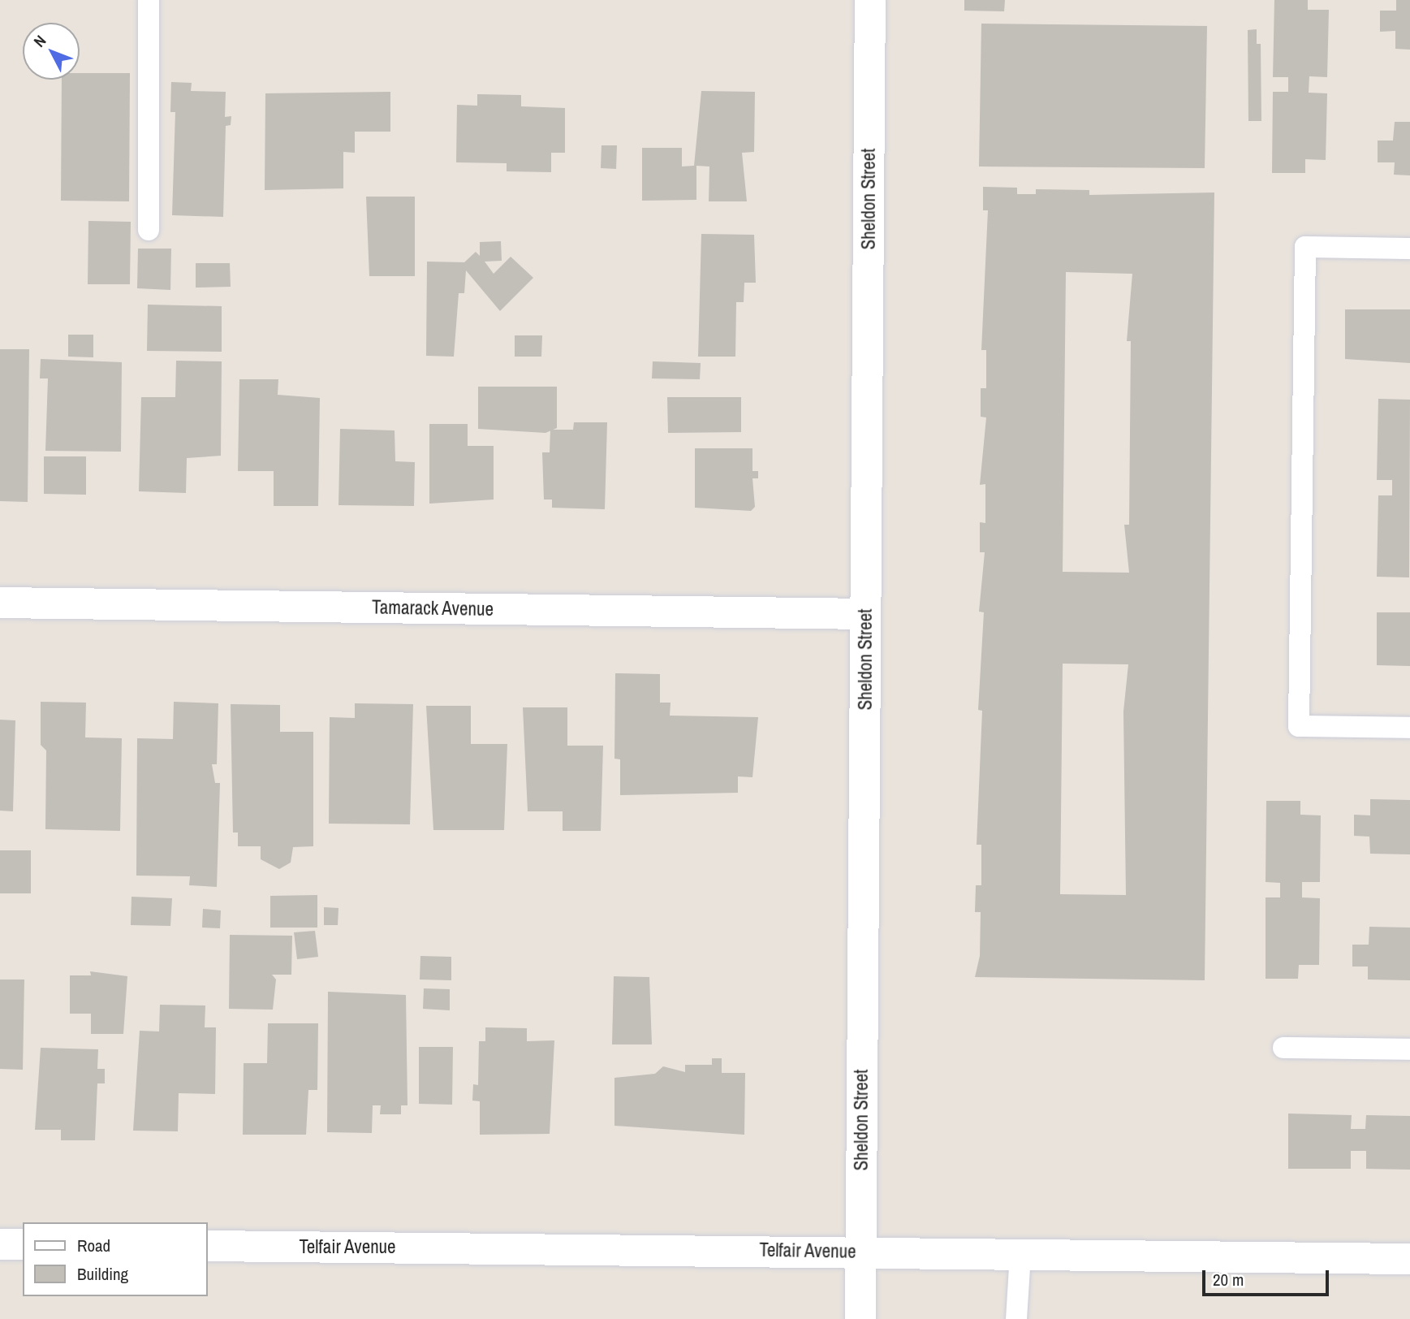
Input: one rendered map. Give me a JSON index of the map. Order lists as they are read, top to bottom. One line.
{"streets":{"street":["Sheldon Street","Tamarack Avenue","Telfair Avenue"]},"crossings":[["Sheldon Street","Tamarack Avenue"],["Sheldon Street","Telfair Avenue"]],"legend":["Road","Building"],"scale_bar":"20 m","north":"top left"}
